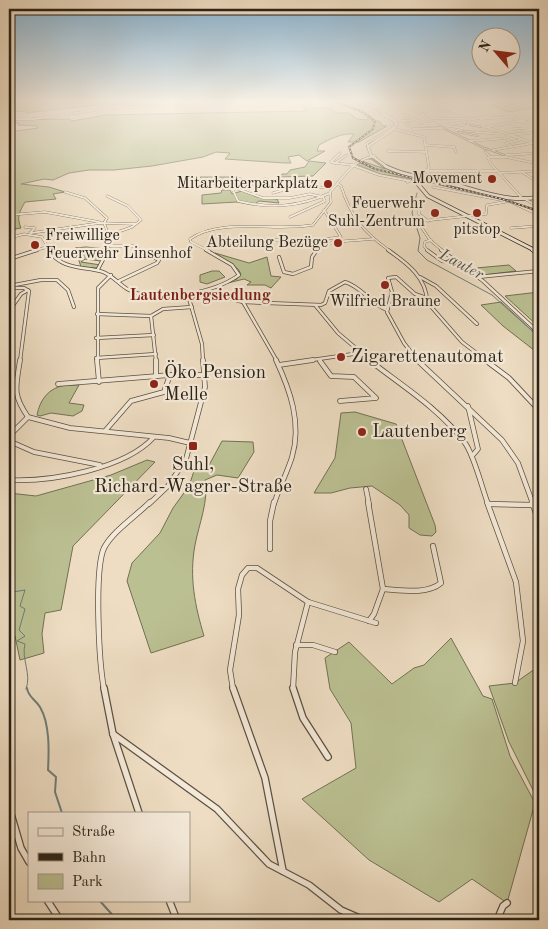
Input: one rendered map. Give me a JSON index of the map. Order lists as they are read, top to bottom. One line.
{"districts":["Lautenbergsiedlung"],"water":["Lauter"],"places":{"other":["Movement","Mitarbeiterparkplatz","Feuerwehr Suhl-Zentrum","pitstop","Abteilung Bezüge","Freiwillige Feuerwehr Linsenhof","Wilfried Braune","Zigarettenautomat","Öko Pension Melle","Lautenberg"],"transit":["Suhl, Richard-Wagner-Straße"]},"legend":["Straße","Bahn","Park"],"north":"top left"}
